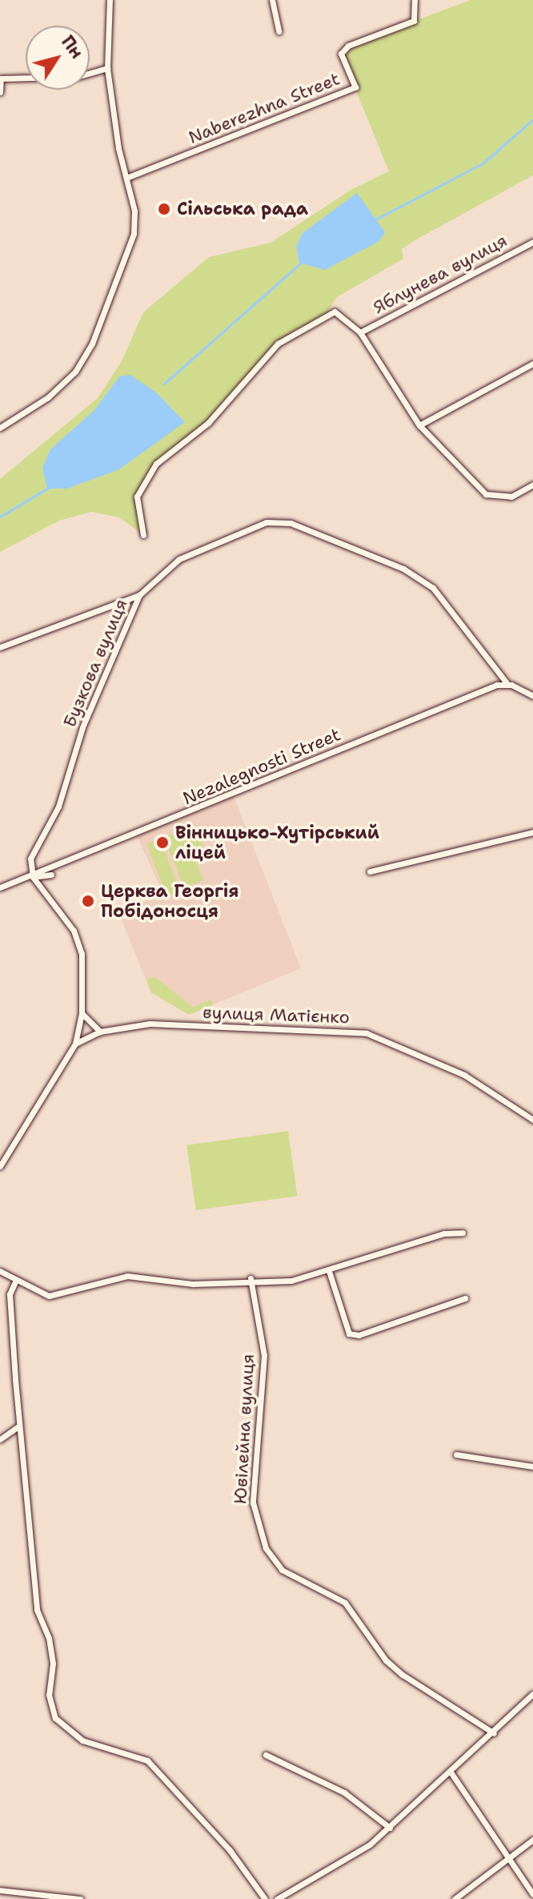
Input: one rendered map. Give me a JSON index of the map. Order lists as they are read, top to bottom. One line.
{"streets":{"street":["Naberezhna Street","Яблунева вулиця","Бузкова вулиця","Nezalegnosti Street","вулиця Матієнко","Ювілейна вулиця"]},"crossings":[["Бузкова вулиця","Nezalegnosti Street"]],"places":["Сільська рада","Вінницько-Хутірський ліцей","Церква Георгія Побідоносця"],"north":"top right"}
